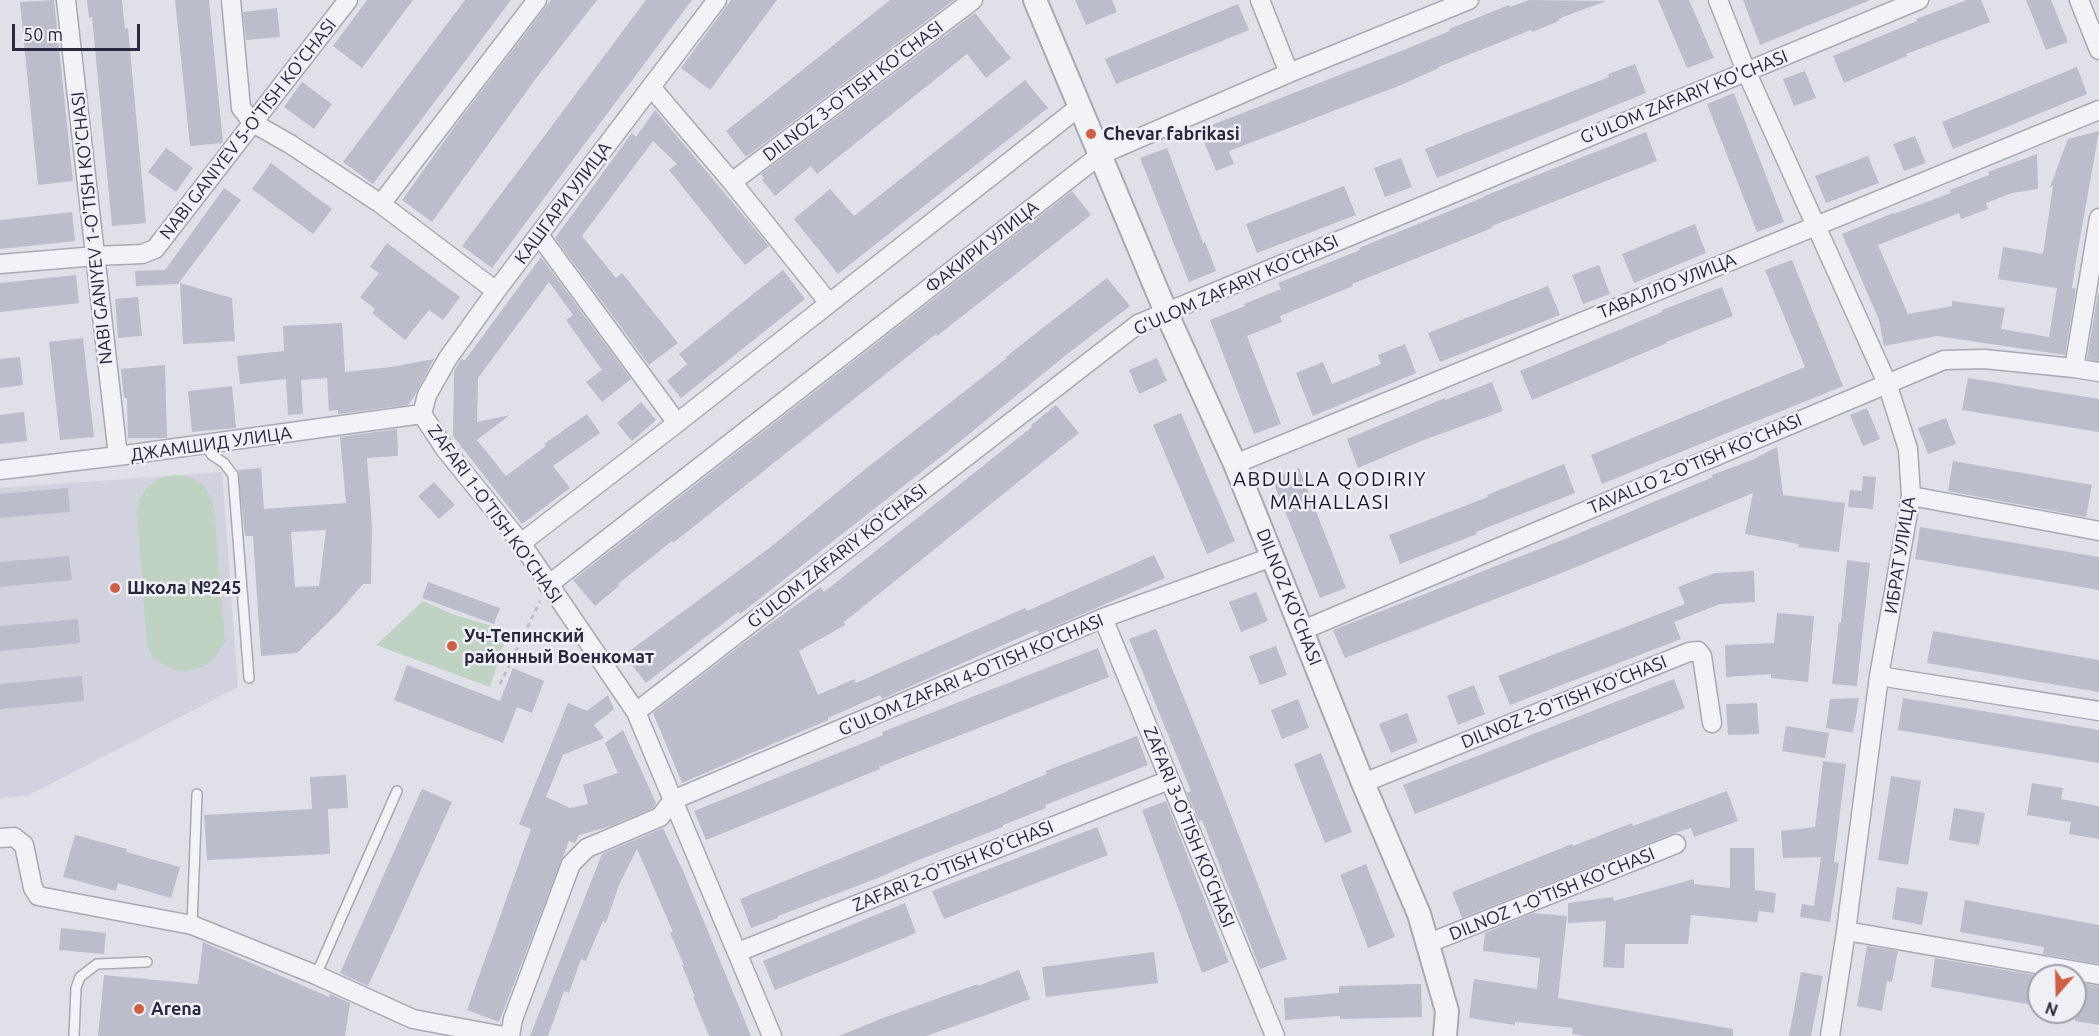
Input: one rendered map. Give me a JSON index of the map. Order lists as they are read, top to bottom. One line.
{"streets":{"street":["DILNOZ 3-O'TISH KO'CHASI","G'ULOM ZAFARIY KO'CHASI","NABI GANIYEV 5-O'TISH KO'CHASI","КАШГАРИ УЛИЦА","NABI GANIYEV 1-O'TISH KO'CHASI","ФАКИРИ УЛИЦА","ТАВАЛЛО УЛИЦА","ДЖАМШИД УЛИЦА","TAVALLO 2-O'TISH KO'CHASI","ZAFARI 1-O'TISH KO'CHASI","ИБРАТ УЛИЦА","DILNOZ KO'CHASI","G'ULOM ZAFARI 4-O'TISH KO'CHASI","DILNOZ 2-O'TISH KO'CHASI","ZAFARI 3-O'TISH KO'CHASI","ZAFARI 2-O'TISH KO'CHASI","DILNOZ 1-O'TISH KO'CHASI"]},"crossings":[["G'ULOM ZAFARIY KO'CHASI","ZAFARI 1-O'TISH KO'CHASI"],["G'ULOM ZAFARIY KO'CHASI","ИБРАТ УЛИЦА"],["G'ULOM ZAFARIY KO'CHASI","DILNOZ KO'CHASI"],["NABI GANIYEV 5-O'TISH KO'CHASI","NABI GANIYEV 1-O'TISH KO'CHASI"],["КАШГАРИ УЛИЦА","ДЖАМШИД УЛИЦА"],["КАШГАРИ УЛИЦА","ZAFARI 1-O'TISH KO'CHASI"],["NABI GANIYEV 1-O'TISH KO'CHASI","ДЖАМШИД УЛИЦА"],["ФАКИРИ УЛИЦА","ZAFARI 1-O'TISH KO'CHASI"],["ФАКИРИ УЛИЦА","DILNOZ KO'CHASI"],["ТАВАЛЛО УЛИЦА","ИБРАТ УЛИЦА"],["ТАВАЛЛО УЛИЦА","DILNOZ KO'CHASI"],["ДЖАМШИД УЛИЦА","ZAFARI 1-O'TISH KO'CHASI"],["TAVALLO 2-O'TISH KO'CHASI","ИБРАТ УЛИЦА"],["TAVALLO 2-O'TISH KO'CHASI","DILNOZ KO'CHASI"],["ZAFARI 1-O'TISH KO'CHASI","G'ULOM ZAFARI 4-O'TISH KO'CHASI"],["ZAFARI 1-O'TISH KO'CHASI","ZAFARI 2-O'TISH KO'CHASI"],["DILNOZ KO'CHASI","G'ULOM ZAFARI 4-O'TISH KO'CHASI"],["DILNOZ KO'CHASI","DILNOZ 2-O'TISH KO'CHASI"],["DILNOZ KO'CHASI","DILNOZ 1-O'TISH KO'CHASI"],["G'ULOM ZAFARI 4-O'TISH KO'CHASI","ZAFARI 3-O'TISH KO'CHASI"],["ZAFARI 3-O'TISH KO'CHASI","ZAFARI 2-O'TISH KO'CHASI"]],"districts":["ABDULLA QODIRIY MAHALLASI"],"places":["Chevar fabrikasi","Школа №245","Уч-Тепинский районный Военкомат","Arena"],"scale_bar":"50 m","north":"bottom"}
